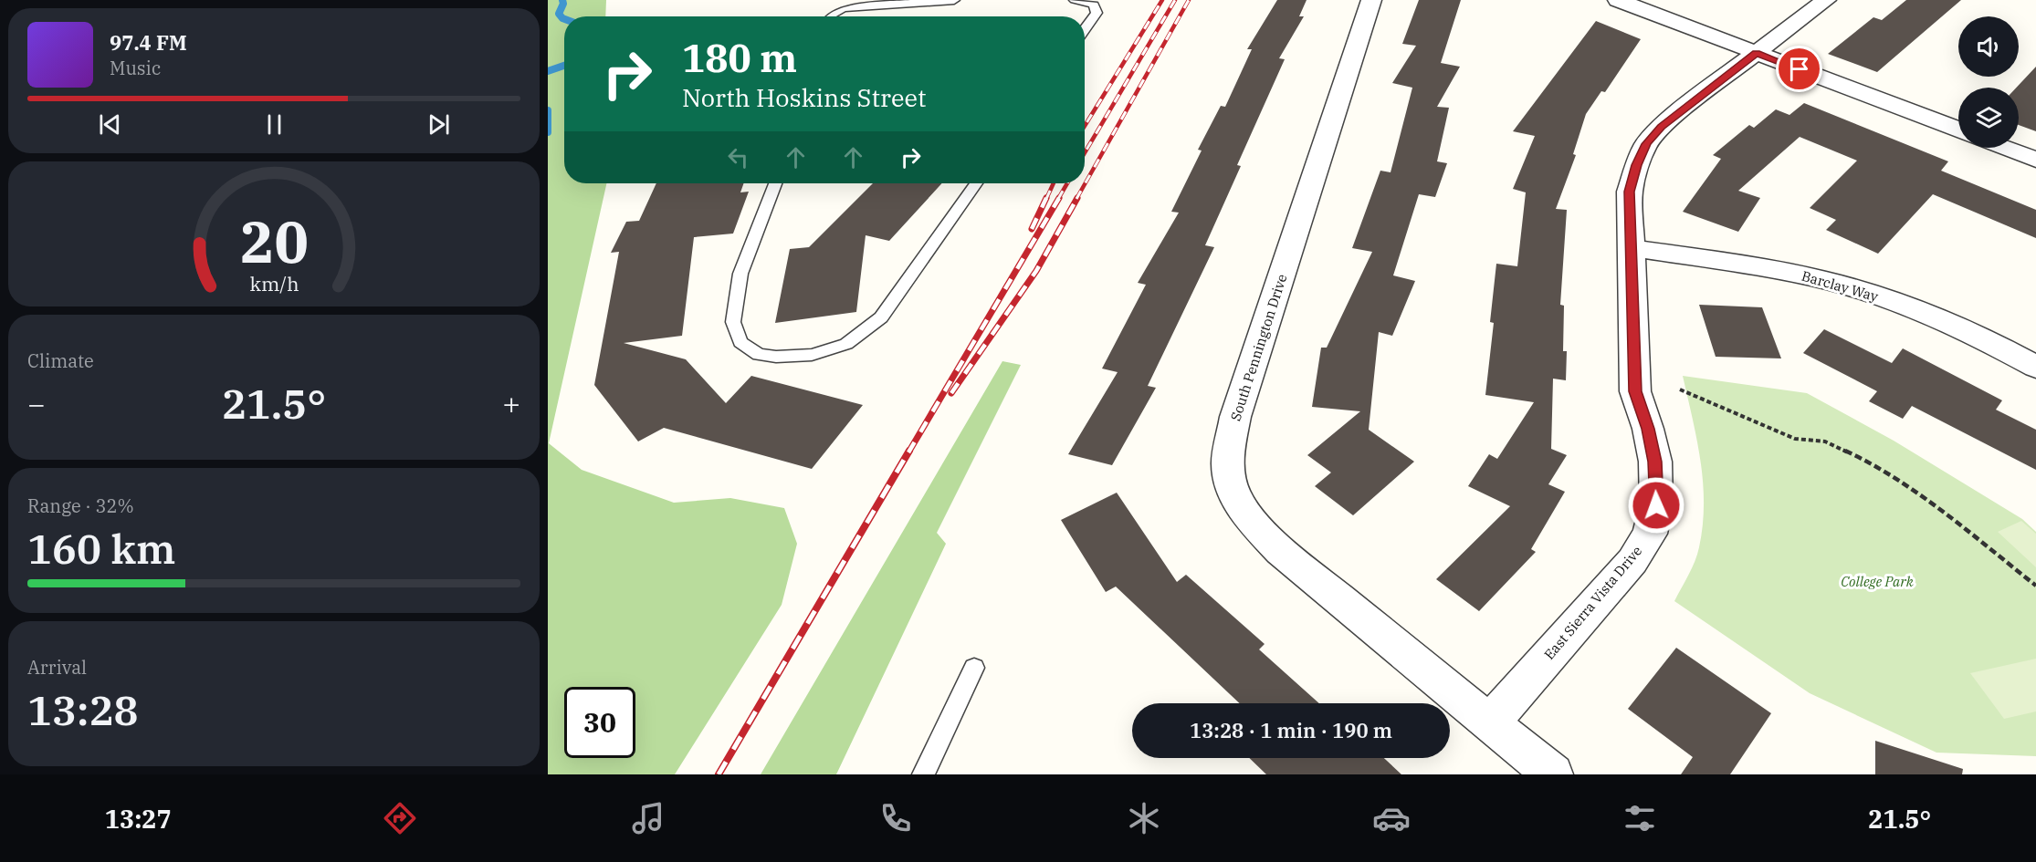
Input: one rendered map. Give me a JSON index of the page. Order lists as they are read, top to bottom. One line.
{"streets":{"street":["Barclay Way","South Pennington Drive","East Sierra Vista Drive"]},"crossings":[["Barclay Way","East Sierra Vista Drive"],["South Pennington Drive","East Sierra Vista Drive"]],"parks":["College Park"],"page":{"turn":["180 m","North Hoskins Street"],"song":["97.4 FM","Music"],"tile":["Climate",["Range · 32%","160 km"],["Arrival","13:28"]],"heat":["−","21.5°","+"],"limit":"30","trip":"13:28 · 1 min · 190 m","tabs":["13:27","21.5°"],"gauge":["20","km/h"]}}
